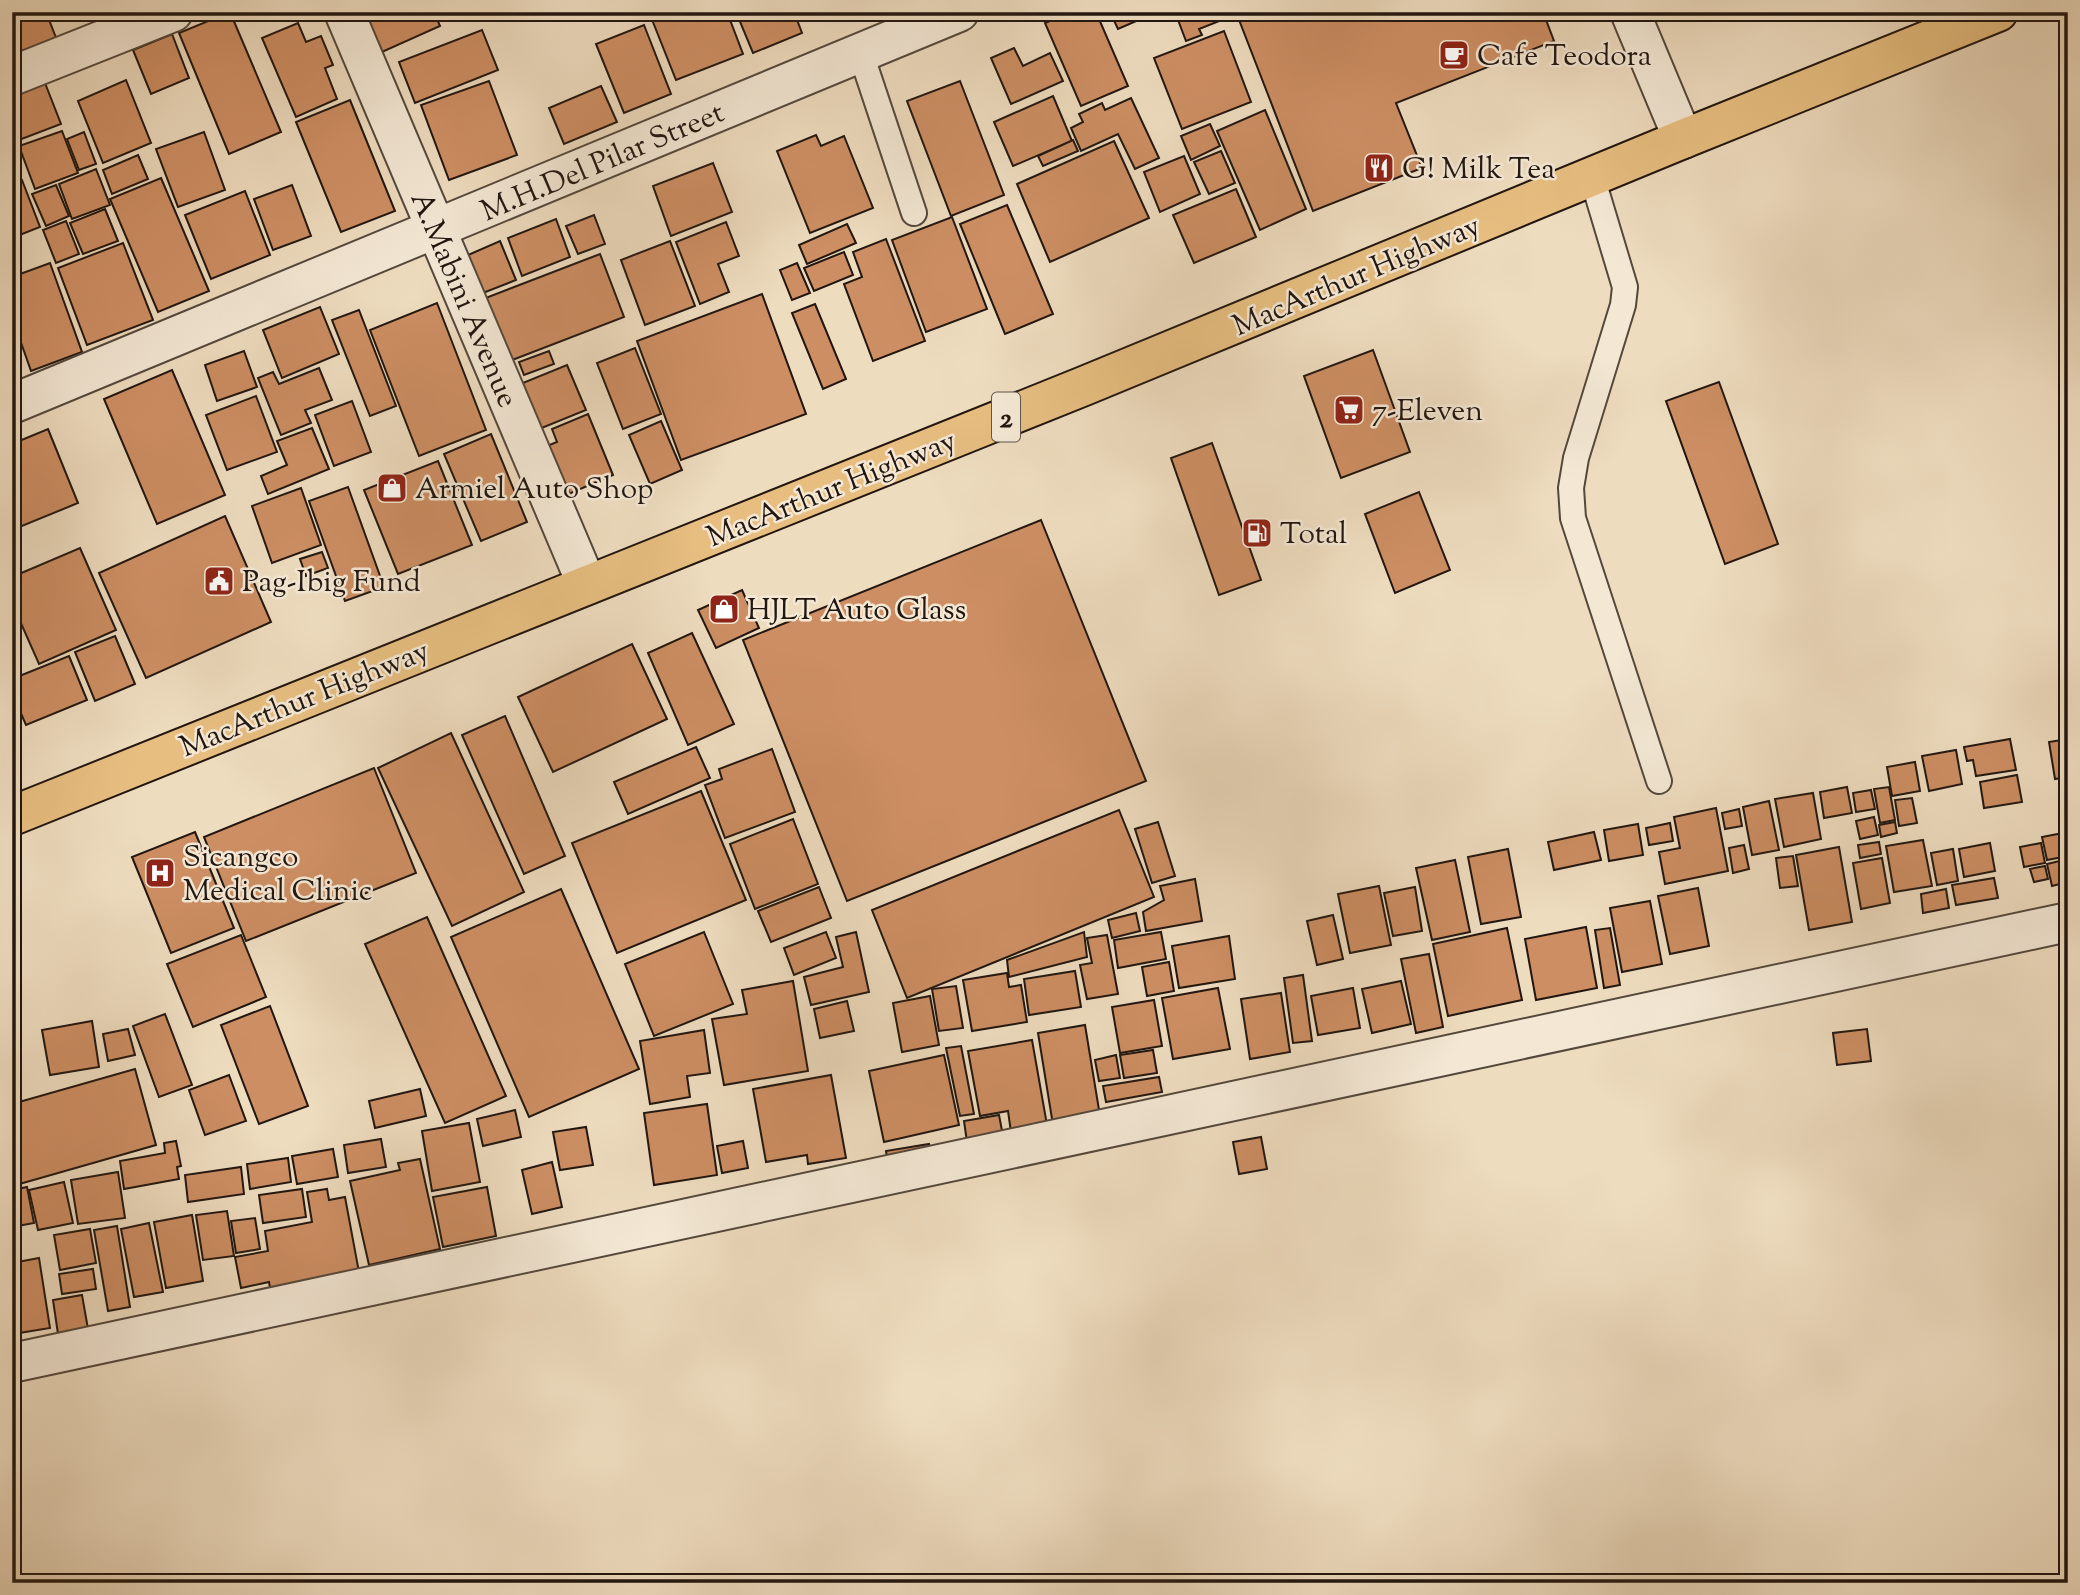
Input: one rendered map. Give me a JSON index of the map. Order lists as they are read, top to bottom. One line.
{"streets":{"highway":["MacArthur Highway","2"],"street":["M.H.Del Pilar Street","A.Mabini Avenue"]},"crossings":[["M.H.Del Pilar Street","A.Mabini Avenue"],["MacArthur Highway","A.Mabini Avenue"]],"places":{"cafe":["Cafe Teodora"],"restaurant":["G! Milk Tea"],"supermarket":["7-Eleven"],"shop":["Armiel Auto Shop","HJLT Auto Glass"],"fuel station":["Total"],"public building":["Pag-Ibig Fund"],"hospital":["Sicangco Medical Clinic"]}}
